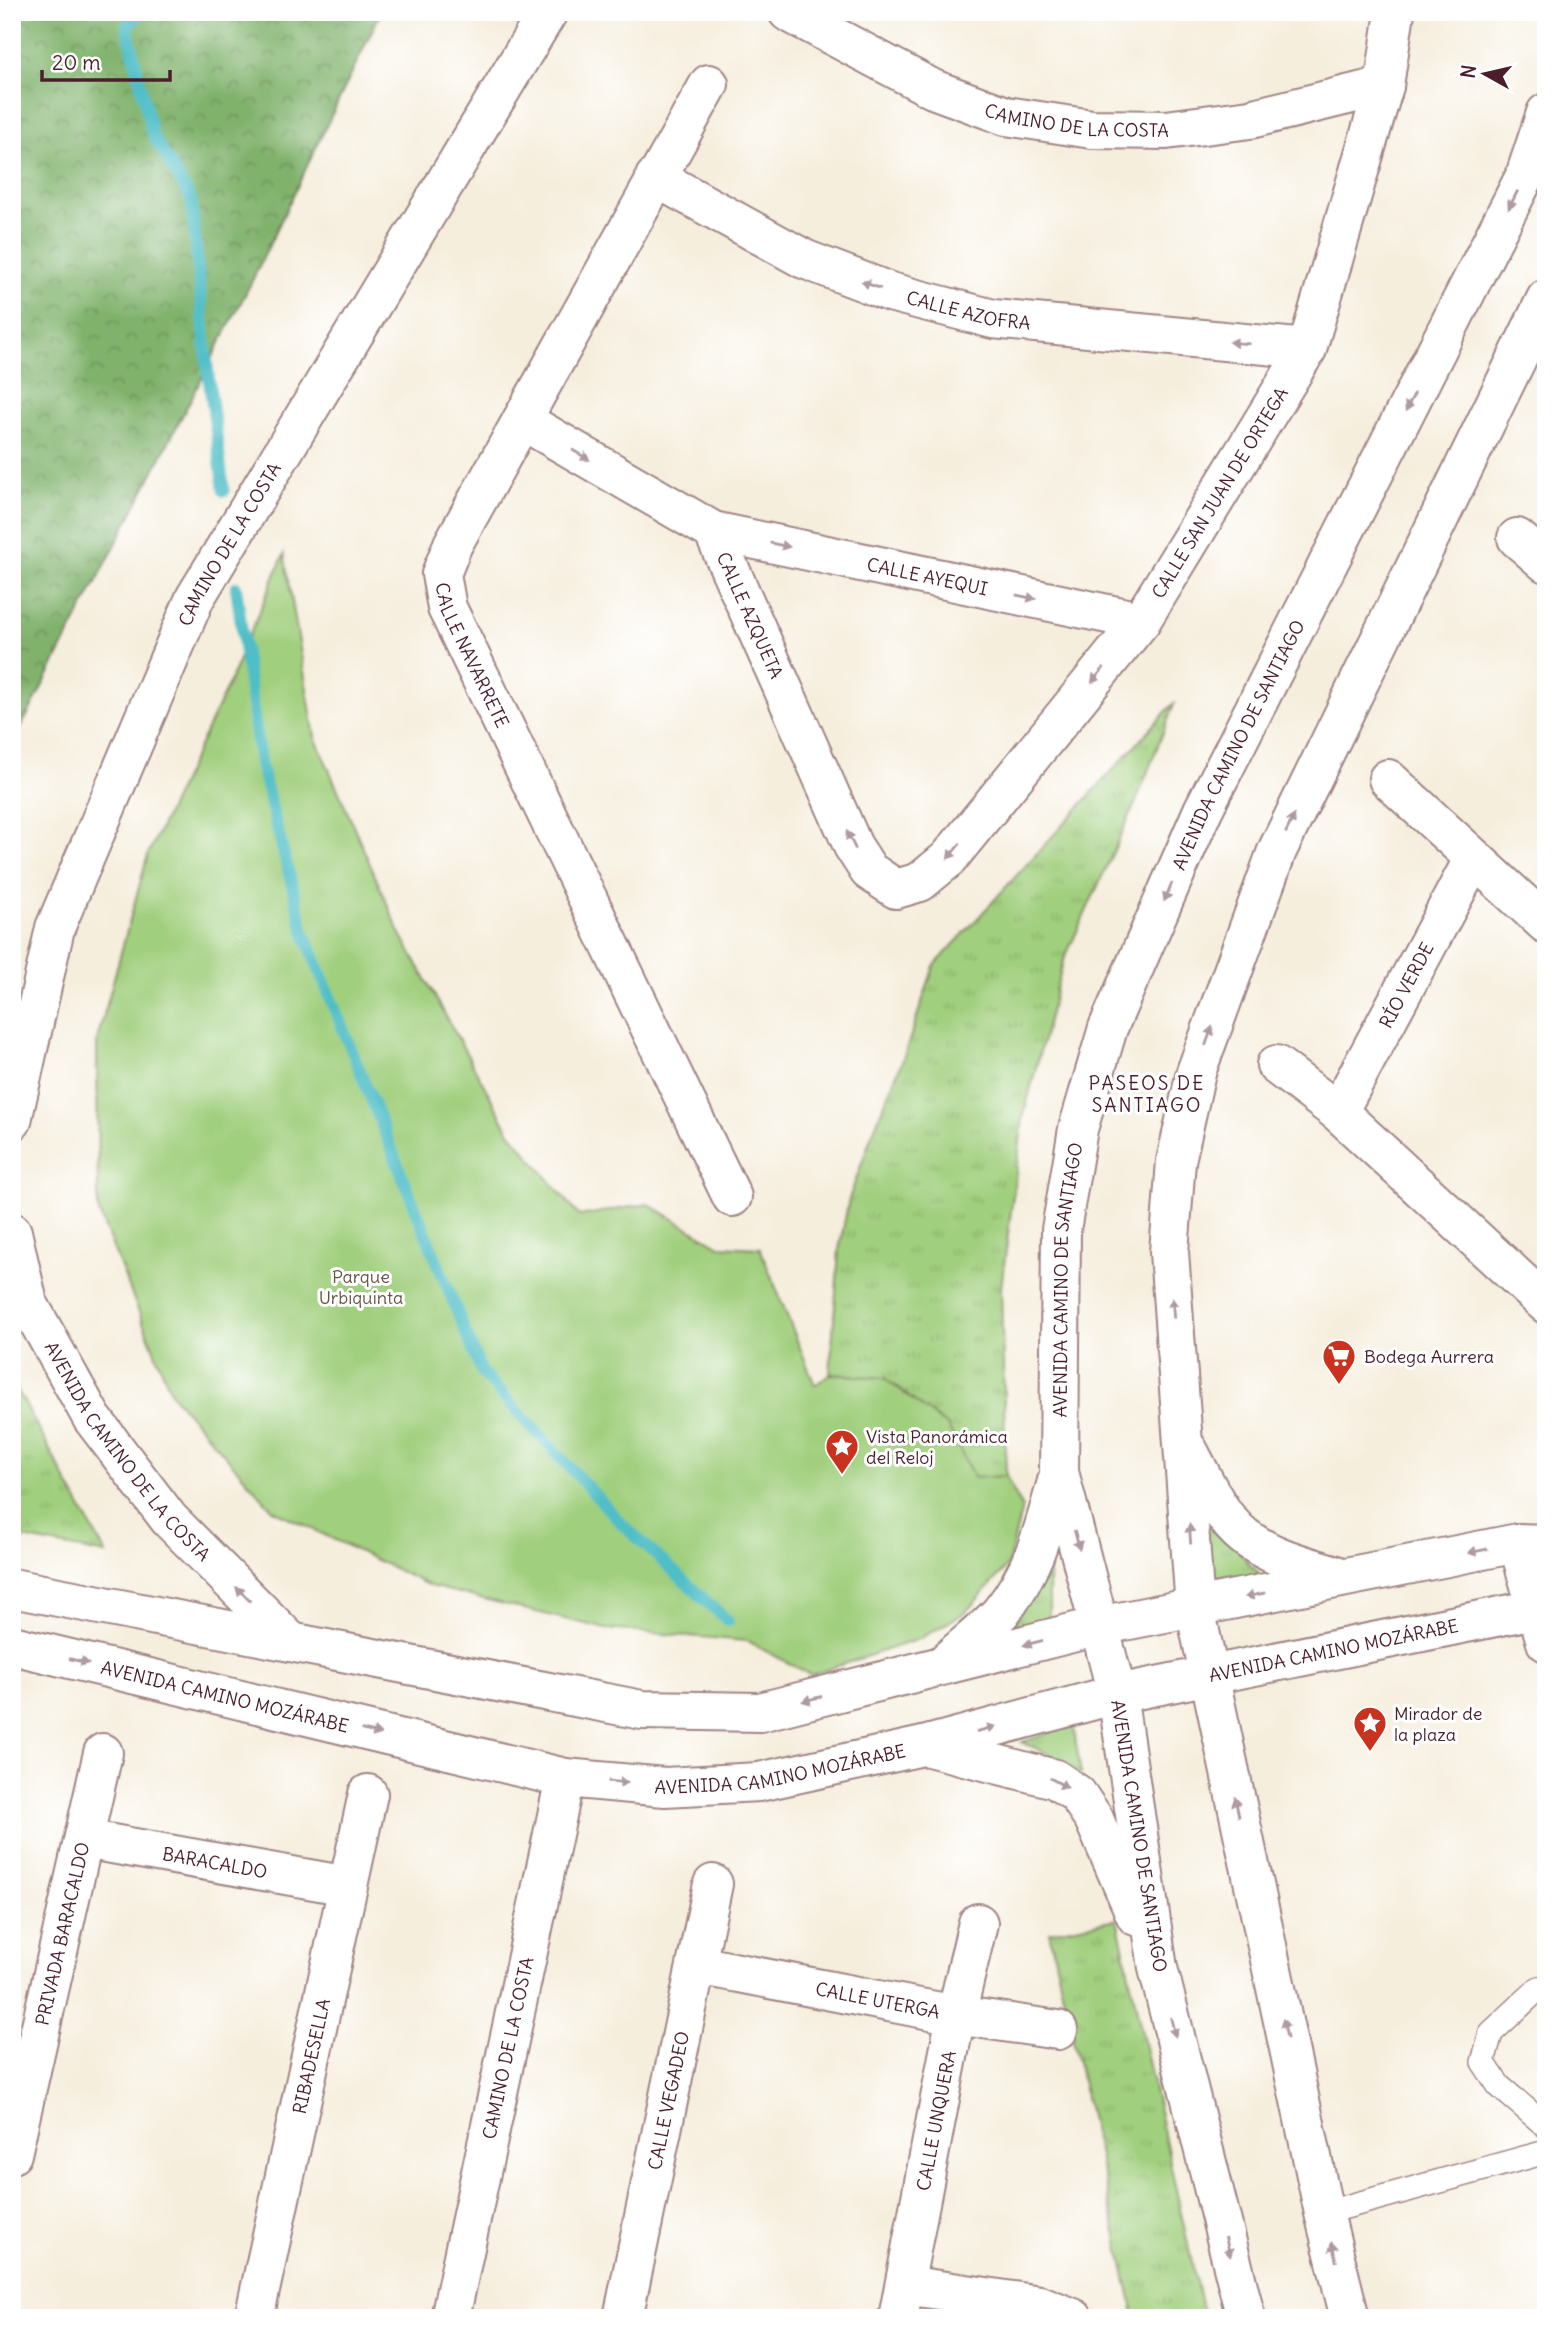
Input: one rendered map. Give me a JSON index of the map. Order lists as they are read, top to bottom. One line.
{"streets":{"street":["CAMINO DE LA COSTA","CALLE AZOFRA","CALLE SAN JUAN DE ORTEGA","CALLE AYEQUI","CALLE AZQUETA","CALLE NAVARRETE","AVENIDA CAMINO DE SANTIAGO","RÍO VERDE","AVENIDA CAMINO DE LA COSTA","AVENIDA CAMINO MOZÁRABE","BARACALDO","PRIVADA BARACALDO","CALLE UTERGA","RIBADESELLA","CALLE VEGADEO","CALLE UNQUERA"]},"crossings":[["CAMINO DE LA COSTA","CALLE SAN JUAN DE ORTEGA"],["CAMINO DE LA COSTA","AVENIDA CAMINO MOZÁRABE"],["CALLE AZOFRA","CALLE SAN JUAN DE ORTEGA"],["CALLE AZOFRA","CALLE NAVARRETE"],["CALLE SAN JUAN DE ORTEGA","CALLE AYEQUI"],["CALLE SAN JUAN DE ORTEGA","CALLE AZQUETA"],["CALLE AYEQUI","CALLE AZQUETA"],["CALLE AZQUETA","CALLE NAVARRETE"],["AVENIDA CAMINO DE SANTIAGO","AVENIDA CAMINO MOZÁRABE"],["BARACALDO","PRIVADA BARACALDO"],["BARACALDO","RIBADESELLA"],["CALLE UTERGA","CALLE VEGADEO"],["CALLE UTERGA","CALLE UNQUERA"]],"one_way":["CALLE AZOFRA","CALLE SAN JUAN DE ORTEGA","CALLE AYEQUI","AVENIDA CAMINO DE LA COSTA"],"districts":["PASEOS DE SANTIAGO"],"parks":["Parque Urbiquinta"],"places":{"supermarket":["Bodega Aurrera"],"place":["Vista Panorámica del Reloj","Mirador de la plaza"]},"scale_bar":"20 m","north":"left"}
